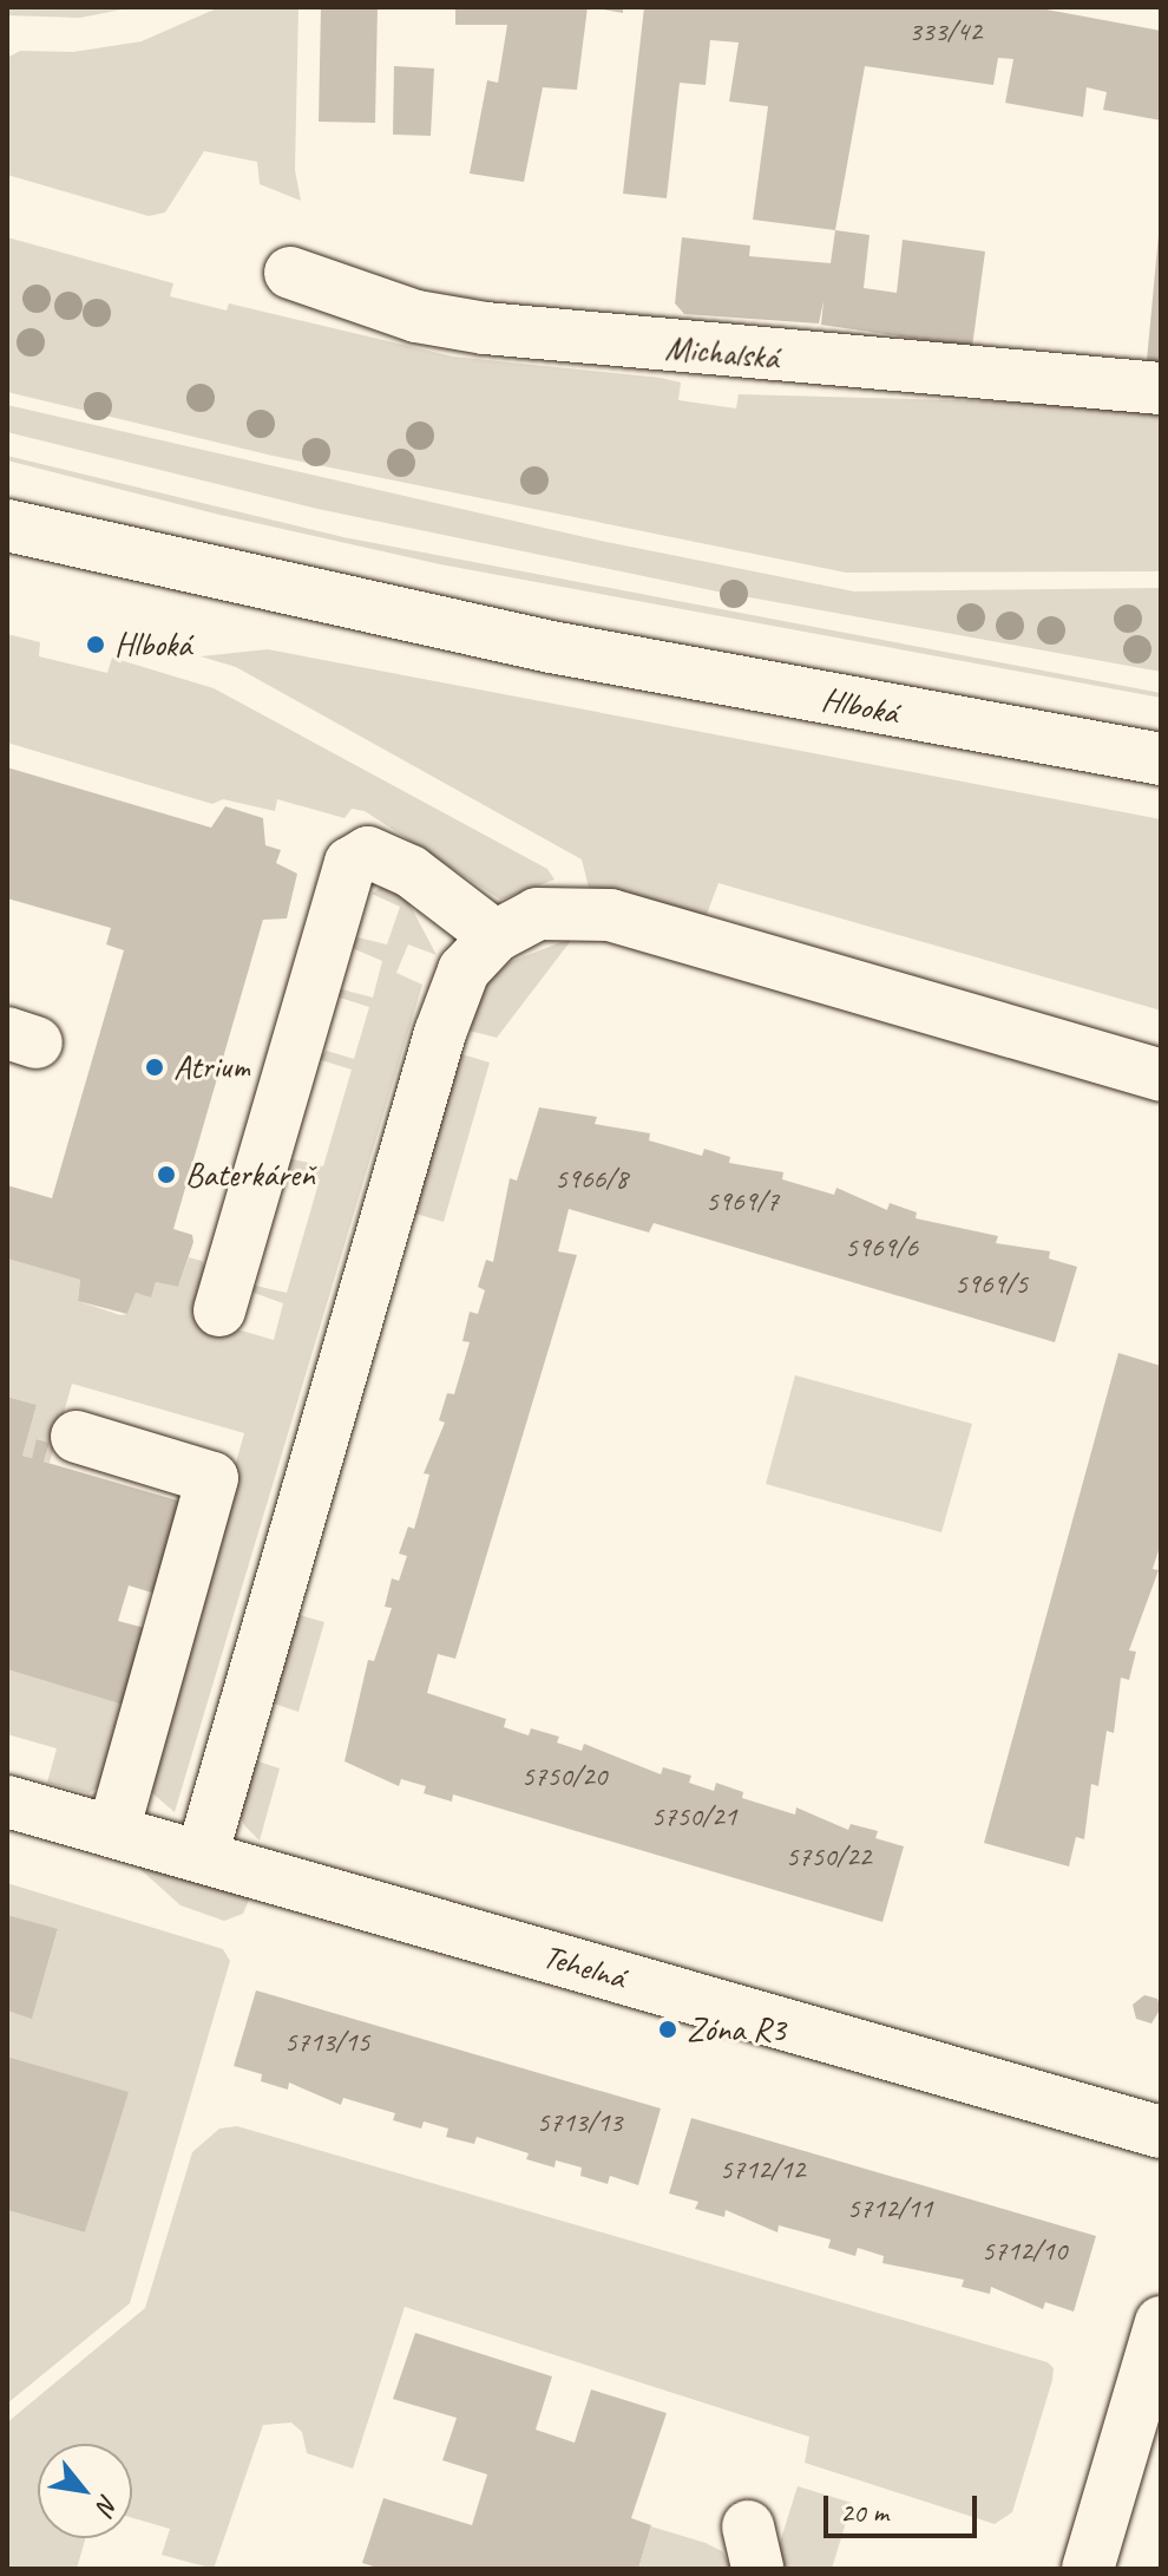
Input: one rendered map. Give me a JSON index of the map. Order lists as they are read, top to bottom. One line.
{"streets":{"street":["Michalská","Hlboká","Tehelná"]},"places":["Hlboká","Atrium","Baterkáreň","Zóna R3"],"house_numbers":["333/42","5966/8","5969/7","5969/6","5969/5","5750/20","5750/21","5750/22","5713/15","5713/13","5712/12","5712/11","5712/10"],"scale_bar":"20 m","north":"bottom right"}
